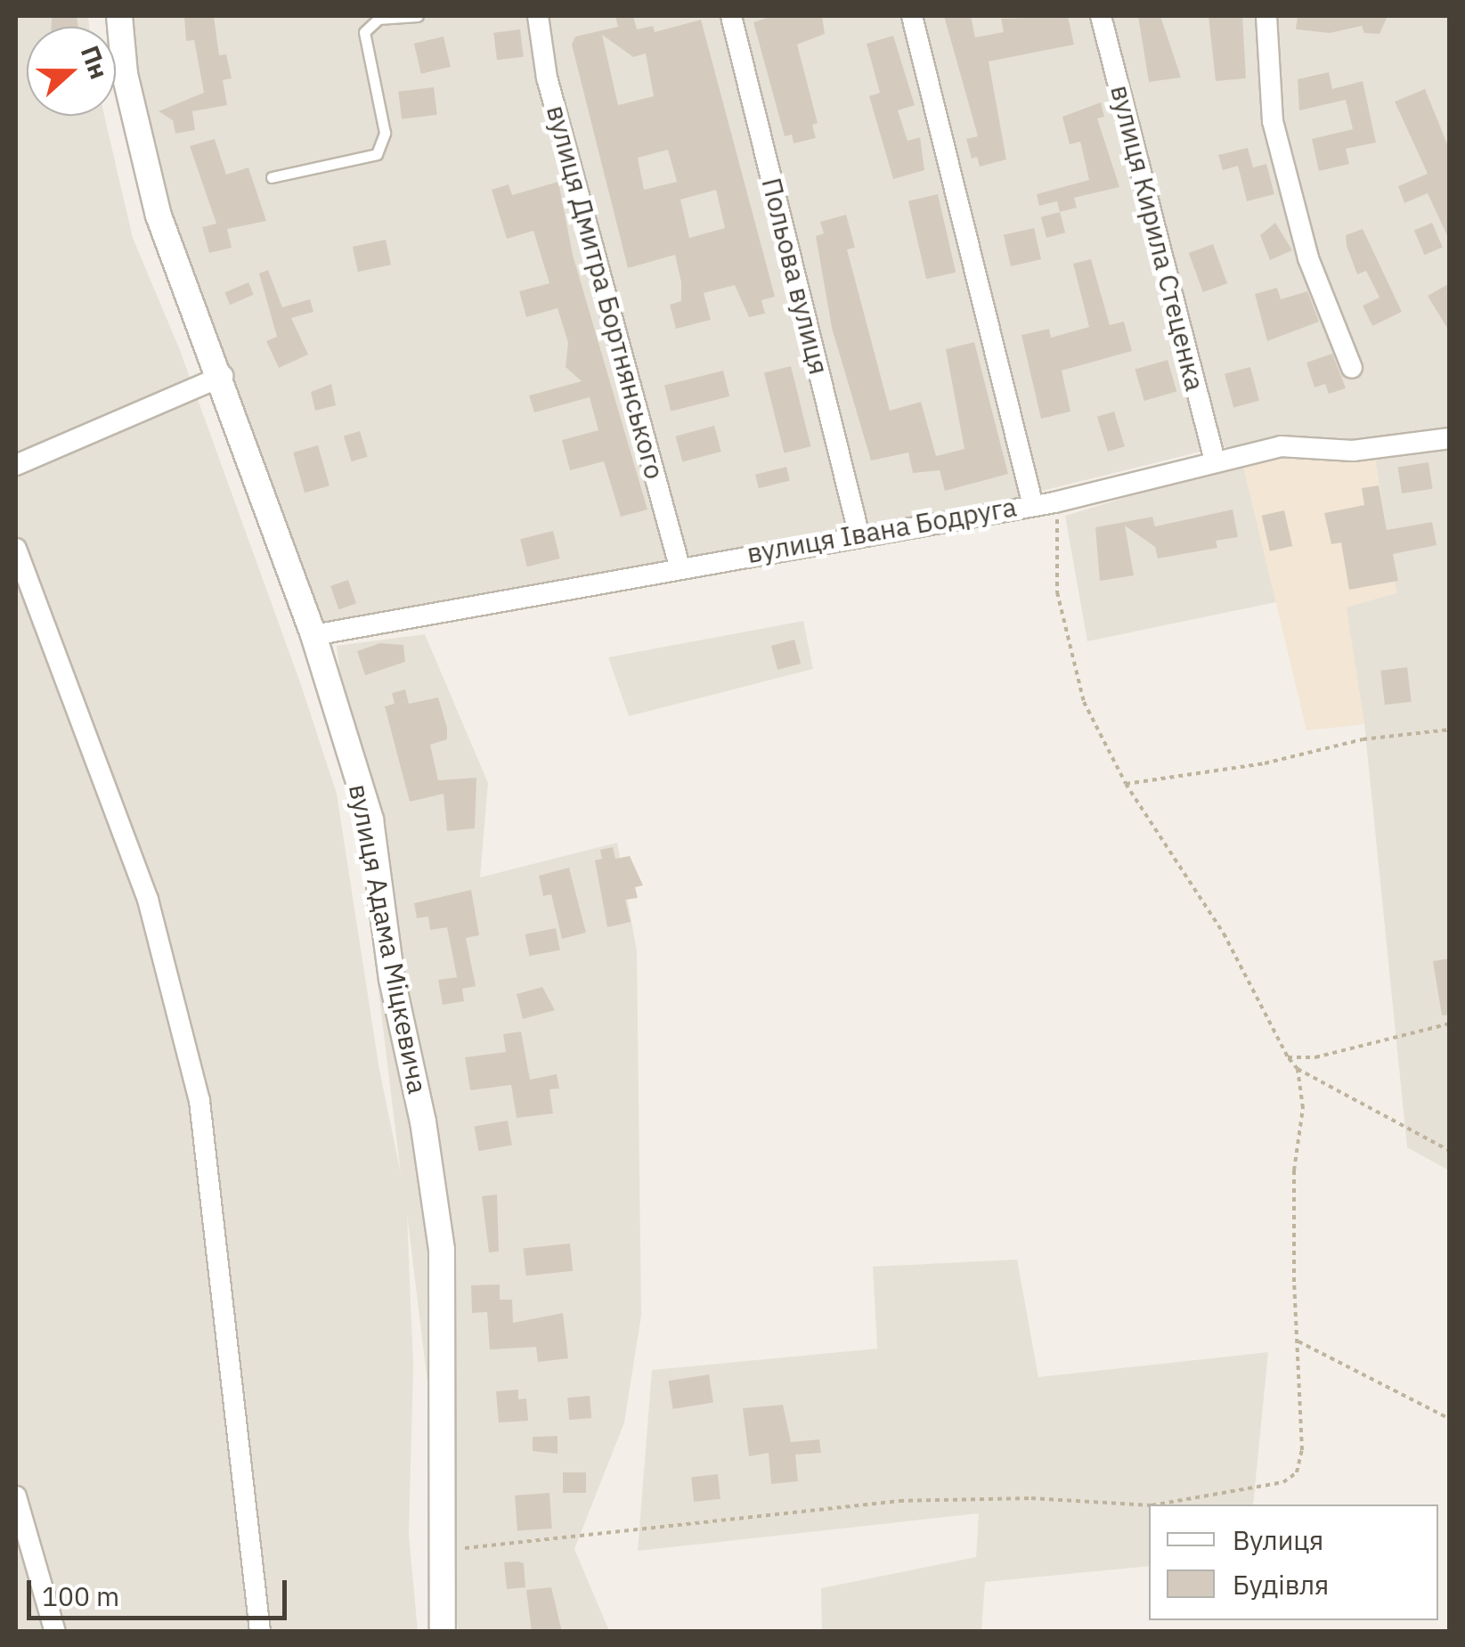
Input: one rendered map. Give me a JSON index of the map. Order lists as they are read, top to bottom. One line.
{"streets":{"street":["вулиця Кирила Стеценка","Польова вулиця","вулиця Дмитра Бортнянського","вулиця Івана Бодруга","вулиця Адама Міцкевича"]},"crossings":[["вулиця Кирила Стеценка","вулиця Івана Бодруга"],["Польова вулиця","вулиця Івана Бодруга"],["вулиця Дмитра Бортнянського","вулиця Івана Бодруга"],["вулиця Івана Бодруга","вулиця Адама Міцкевича"]],"legend":["Вулиця","Будівля"],"scale_bar":"100 m","north":"right"}
